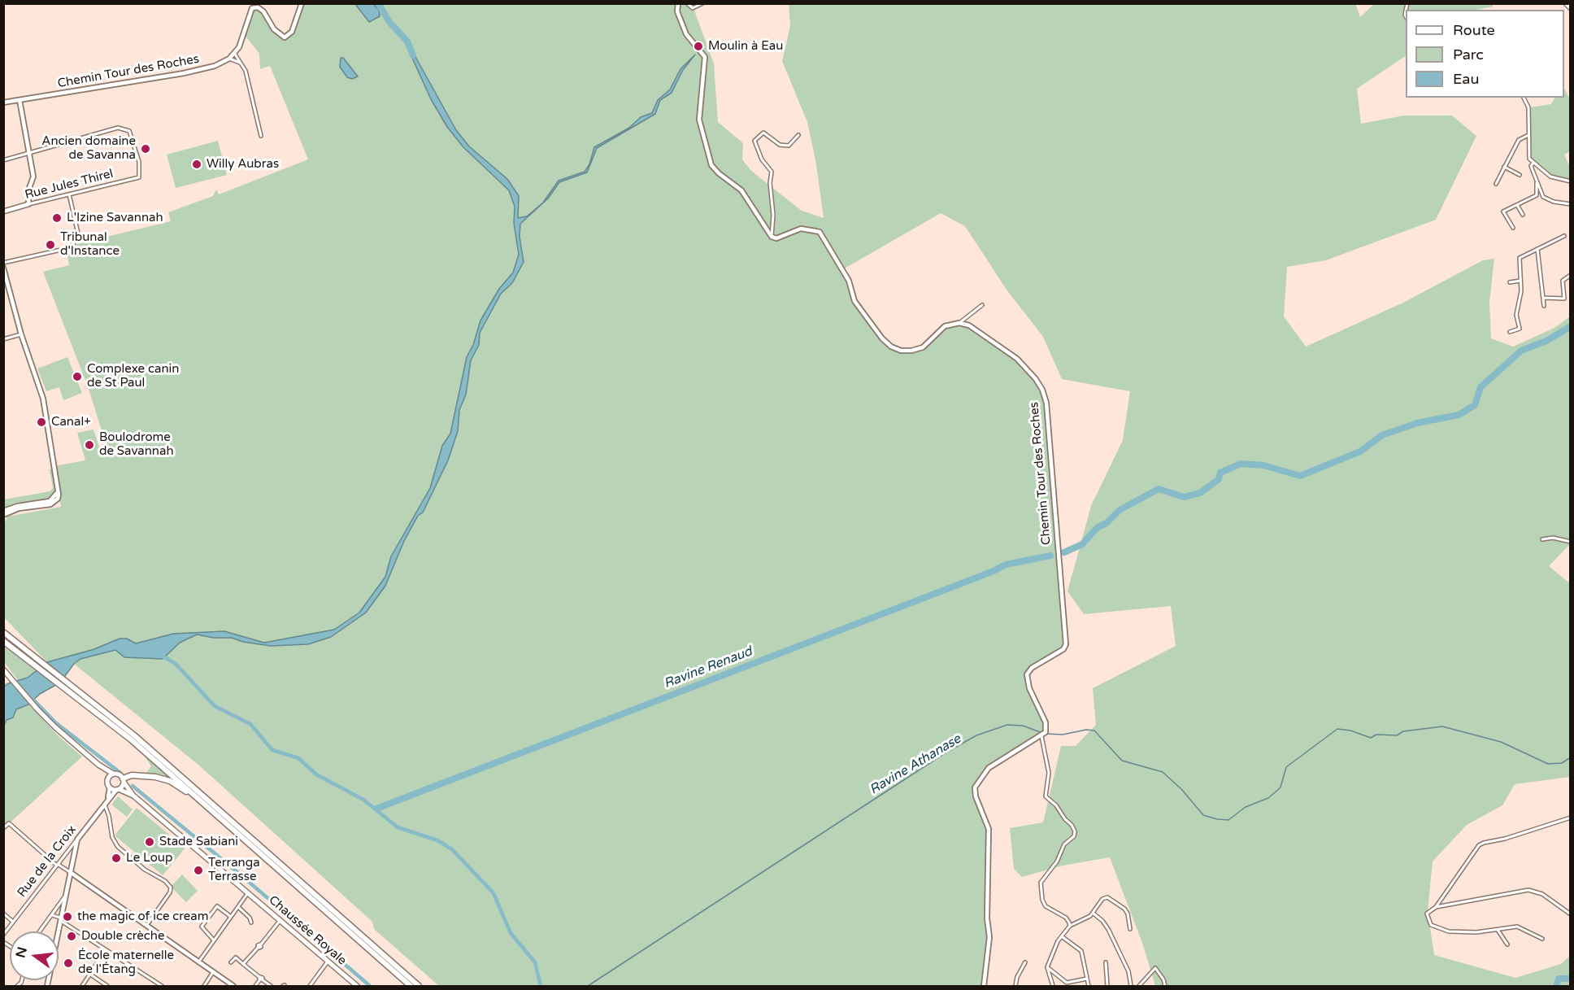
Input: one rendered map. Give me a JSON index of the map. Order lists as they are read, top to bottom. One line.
{"streets":{"main road":["Chaussée Royale"],"street":["Chemin Tour des Roches","Rue Jules Thirel","Rue de la Croix"]},"crossings":[["Rue de la Croix","Chaussée Royale"]],"water":["Ravine Renaud","Ravine Athanase"],"places":["Moulin à Eau","Ancien domaine de Savanna","Willy Aubras","L'Izine Savannah","Tribunal d'Instance","Complexe canin de St Paul","Canal+","Boulodrome de Savannah","Stade Sabiani","Le Loup","Terranga Terrasse","the magic of ice cream","Double crèche","École maternelle de l'Étang"],"legend":["Route","Parc","Eau"],"north":"left"}
